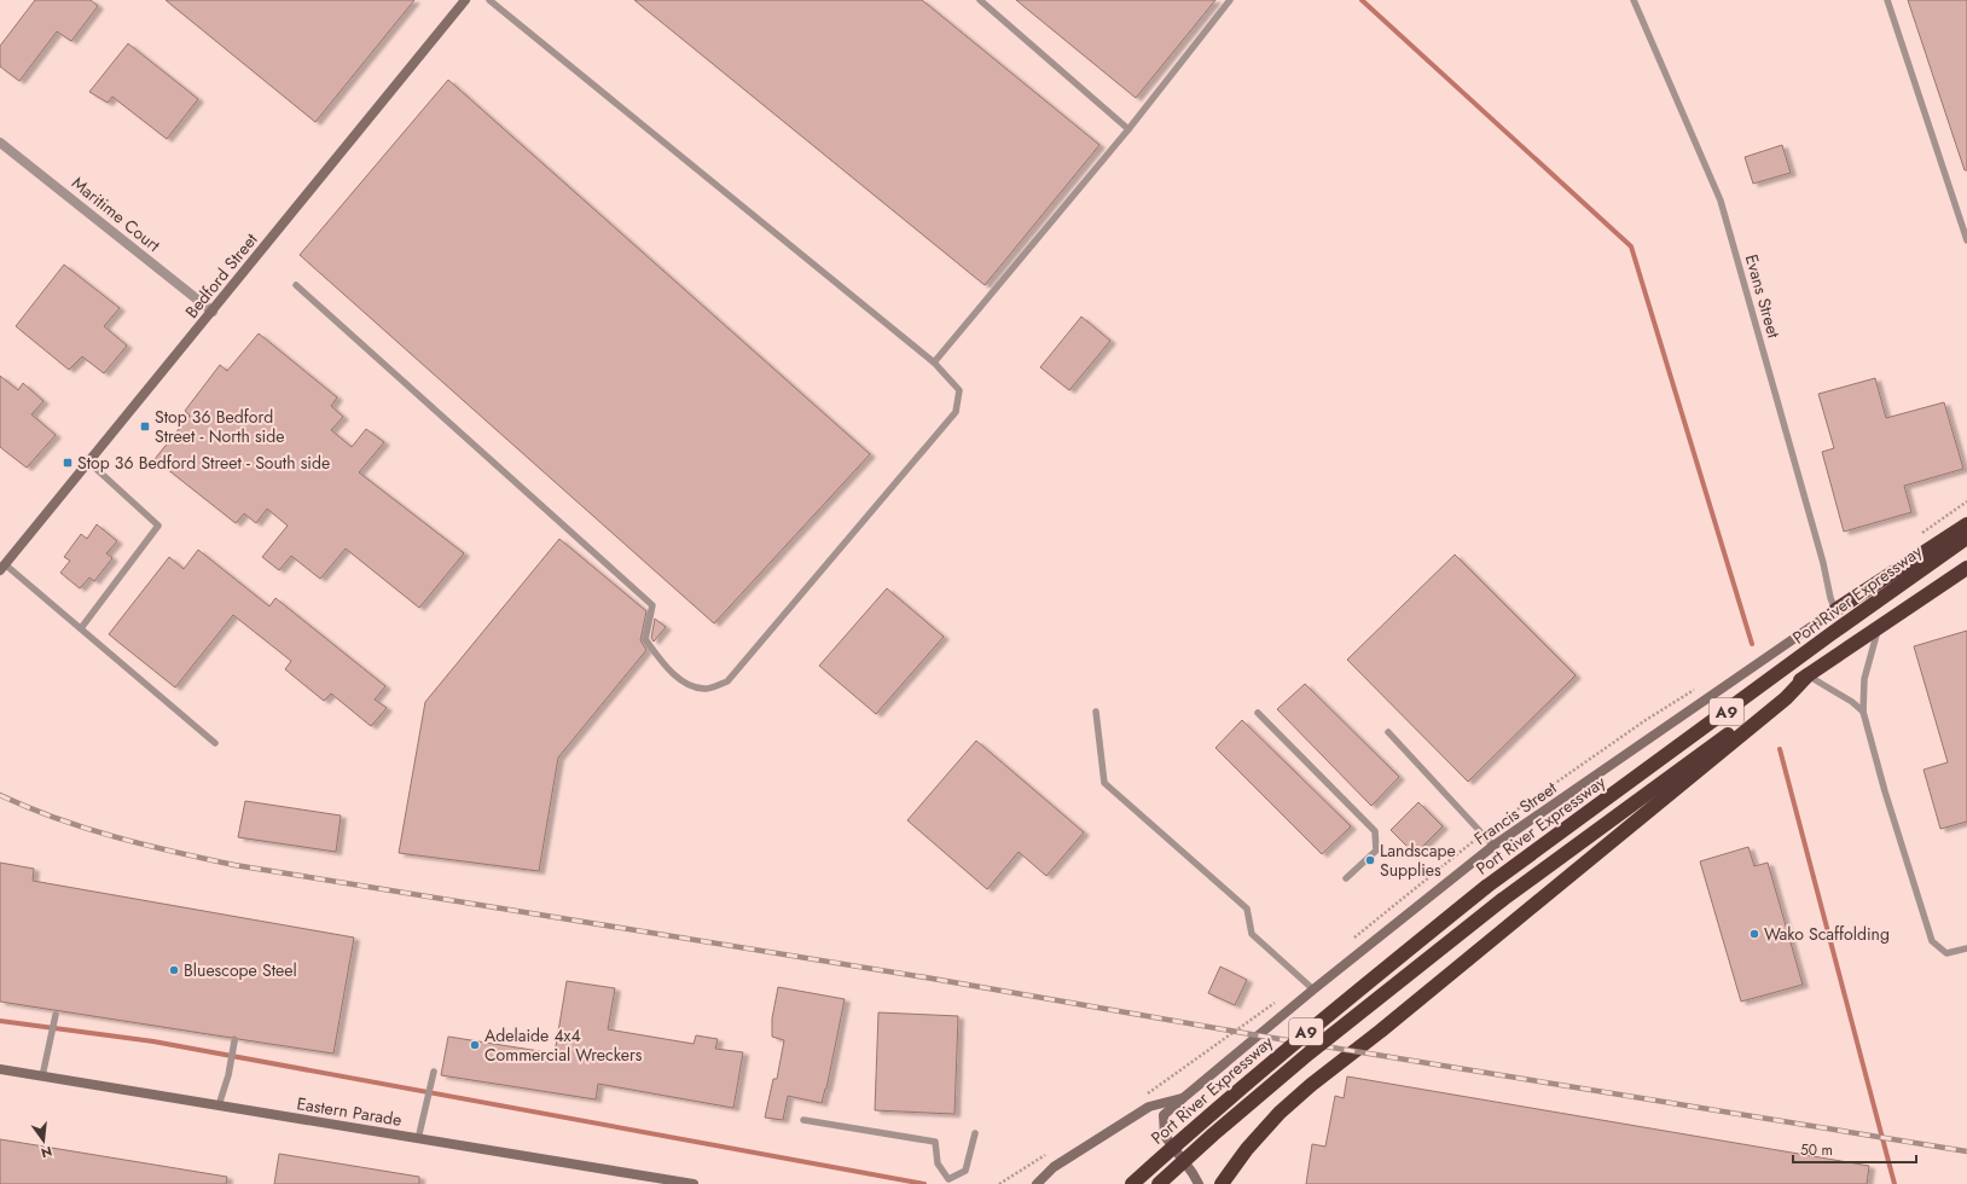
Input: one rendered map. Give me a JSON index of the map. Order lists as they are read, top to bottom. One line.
{"streets":{"highway":["Port River Expressway","A9"],"main road":["Bedford Street","Francis Street","Eastern Parade"],"street":["Maritime Court"],"lane":["Evans Street"]},"crossings":[["Maritime Court","Bedford Street"],["Evans Street","Francis Street"]],"places":{"transit":["Stop 36 Bedford Street - North side","Stop 36 Bedford Street - South side"],"other":["Landscape Supplies","Wako Scaffolding","Bluescope Steel","Adelaide 4x4 Commercial Wreckers"]},"scale_bar":"50 m","north":"bottom"}
